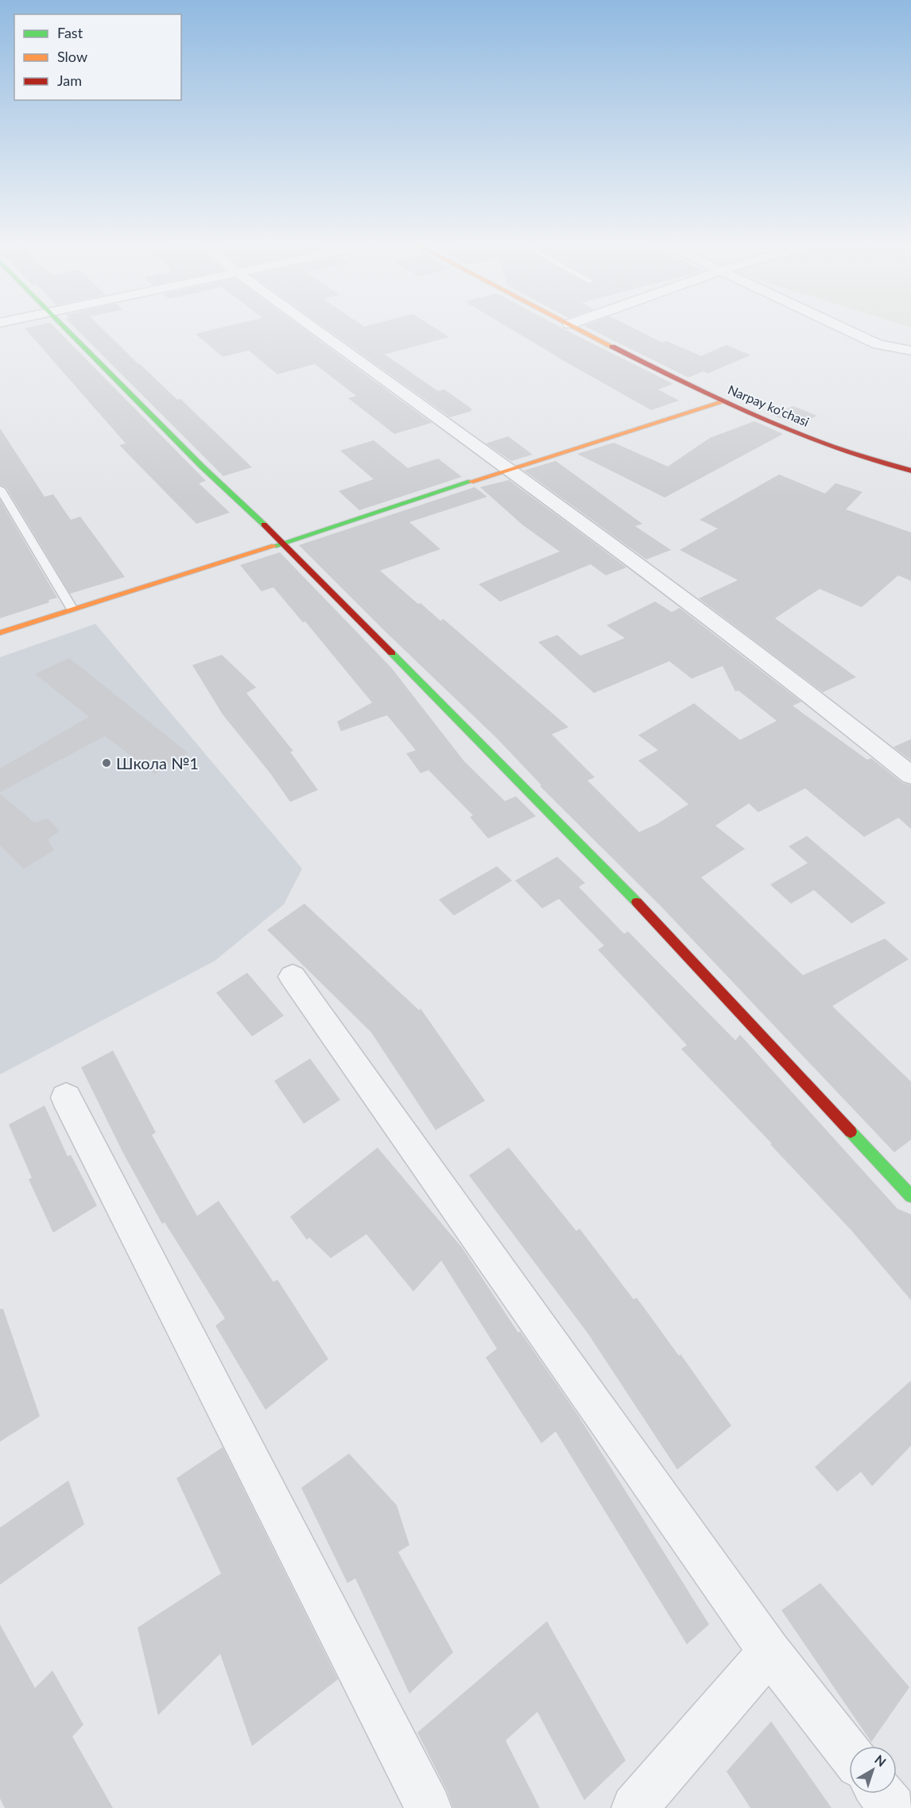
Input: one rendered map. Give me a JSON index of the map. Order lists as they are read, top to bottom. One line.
{"streets":{"street":["Narpay ko'chasi"]},"places":["Школа №1"],"legend":["Fast","Slow","Jam"],"north":"top right"}
